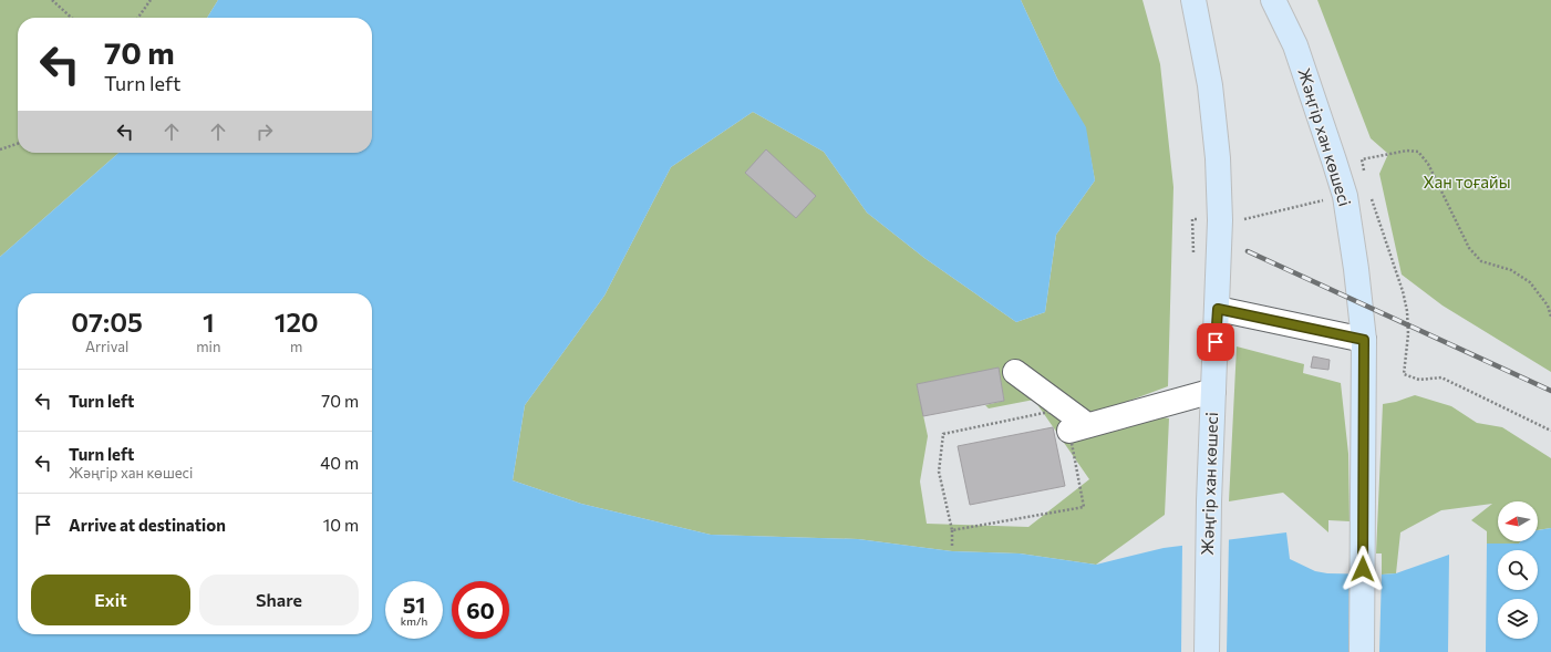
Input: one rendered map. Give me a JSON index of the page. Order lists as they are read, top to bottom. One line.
{"streets":{"main road":["Жәңгір хан көшесі"]},"parks":["Хан тоғайы"],"north":"left","page":{"turn":["70 m","Turn left"],"eta":["07:05","Arrival","1","min","120","m"],"list":[{"name":"Turn left","value":"70 m"},{"name":"Turn left","note":"Жәңгір хан көшесі","value":"40 m"},{"name":"Arrive at destination","value":"10 m"}],"buttons":["Exit","Share"],"speed":"51 km/h","limit":"60"}}
